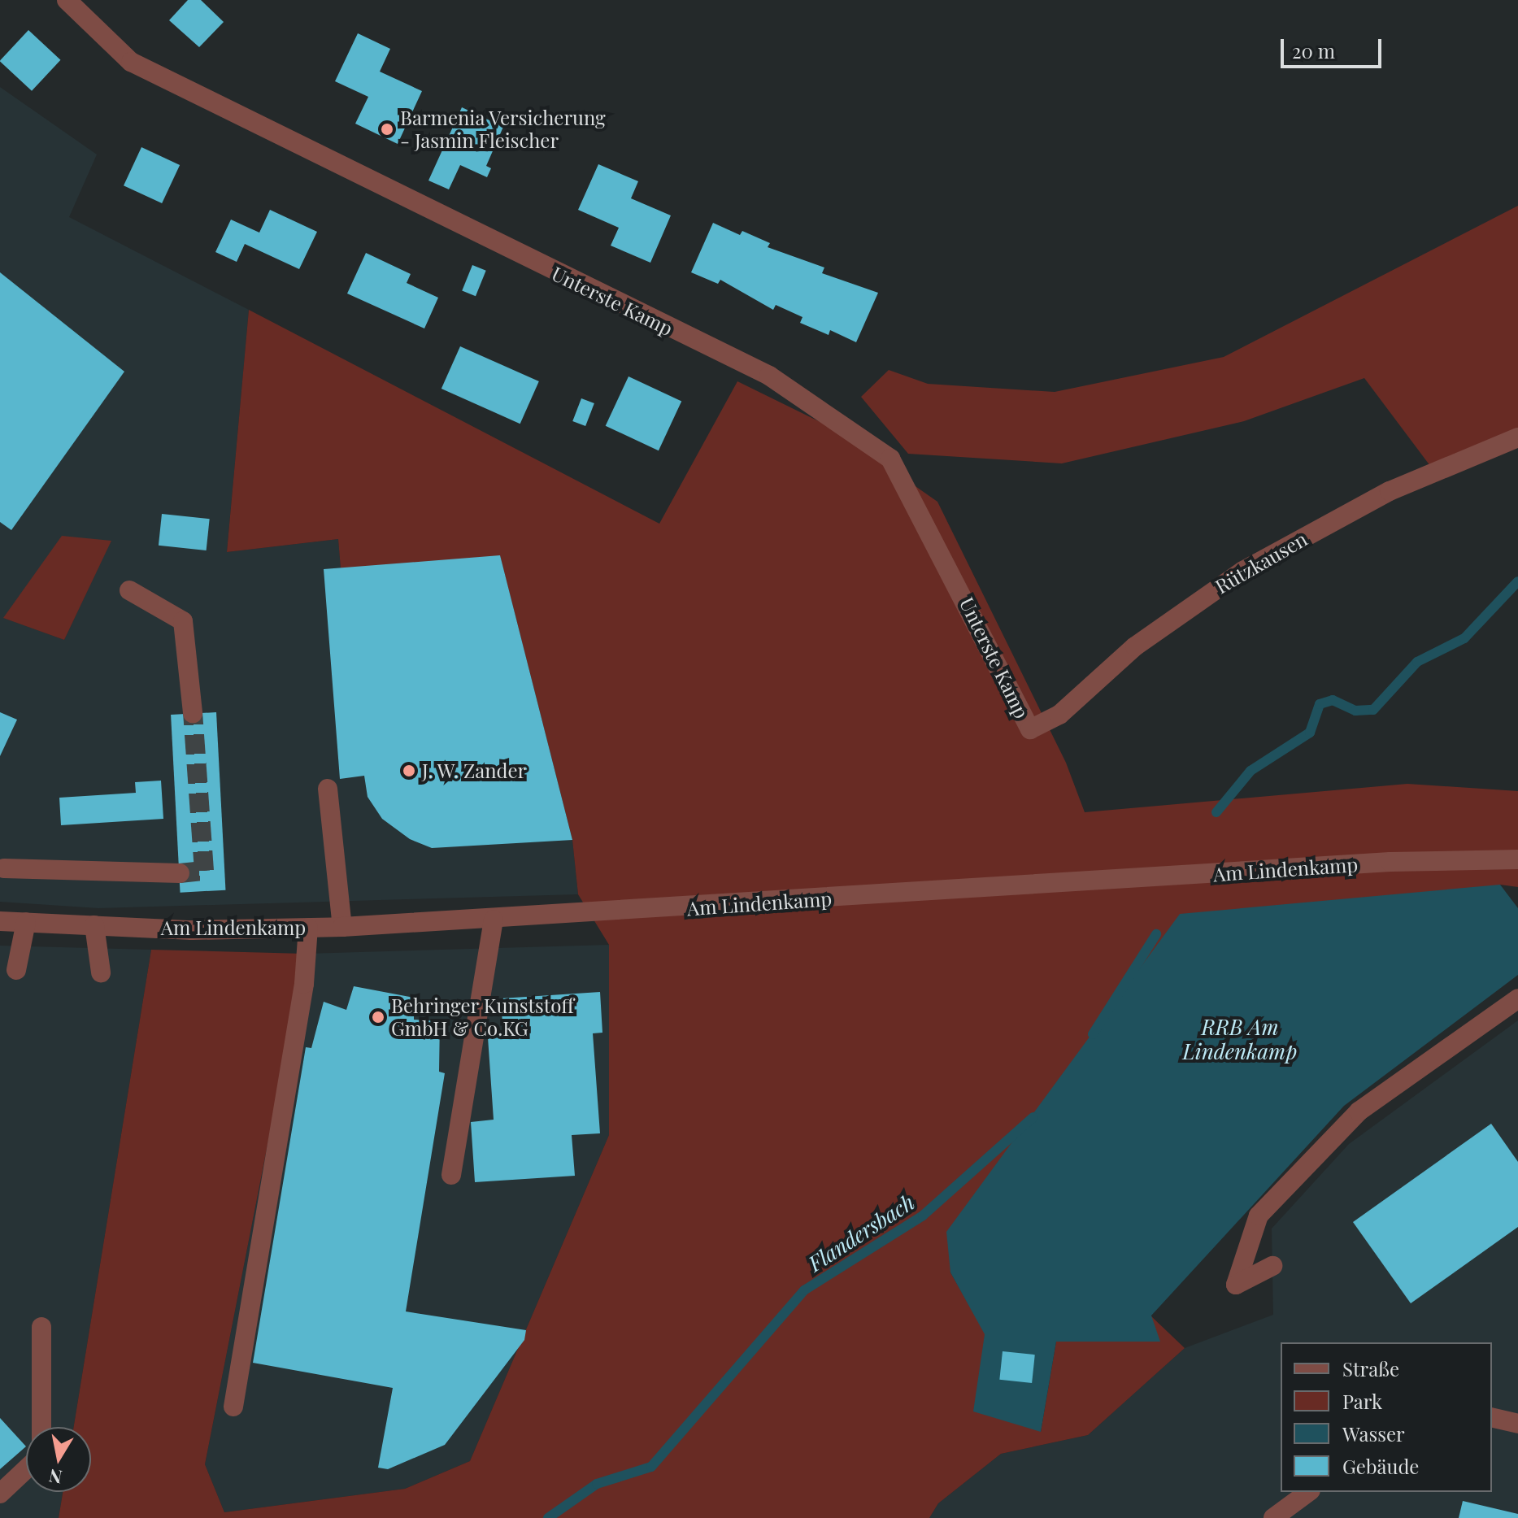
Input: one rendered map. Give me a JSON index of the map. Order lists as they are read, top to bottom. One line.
{"streets":{"street":["Unterste Kamp","Rützkausen","Am Lindenkamp"]},"crossings":[["Unterste Kamp","Rützkausen"]],"water":["RRB Am Lindenkamp","Flandersbach"],"places":["Barmenia Versicherung - Jasmin Fleischer","J. W. Zander","Behringer Kunststoff GmbH & Co.KG"],"legend":["Straße","Park","Wasser","Gebäude"],"scale_bar":"20 m","north":"bottom"}
